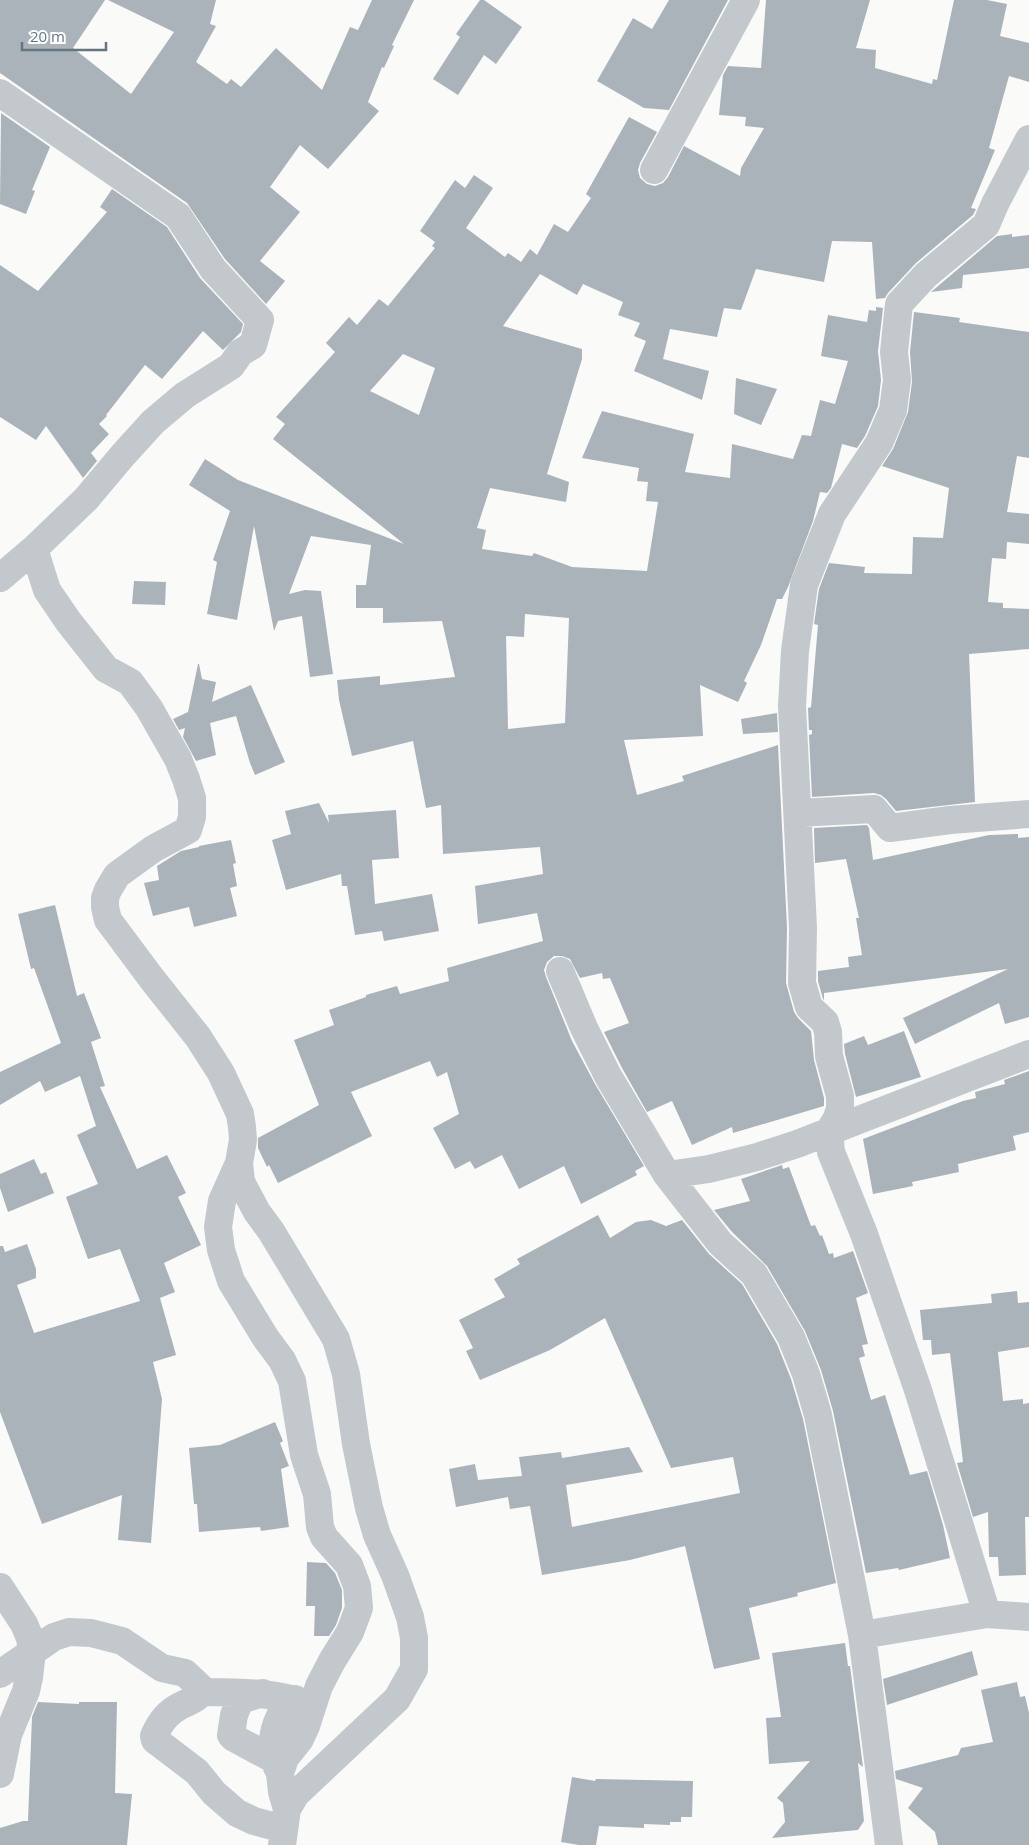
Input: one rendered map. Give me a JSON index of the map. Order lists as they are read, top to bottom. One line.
{"scale_bar":"20 m"}
